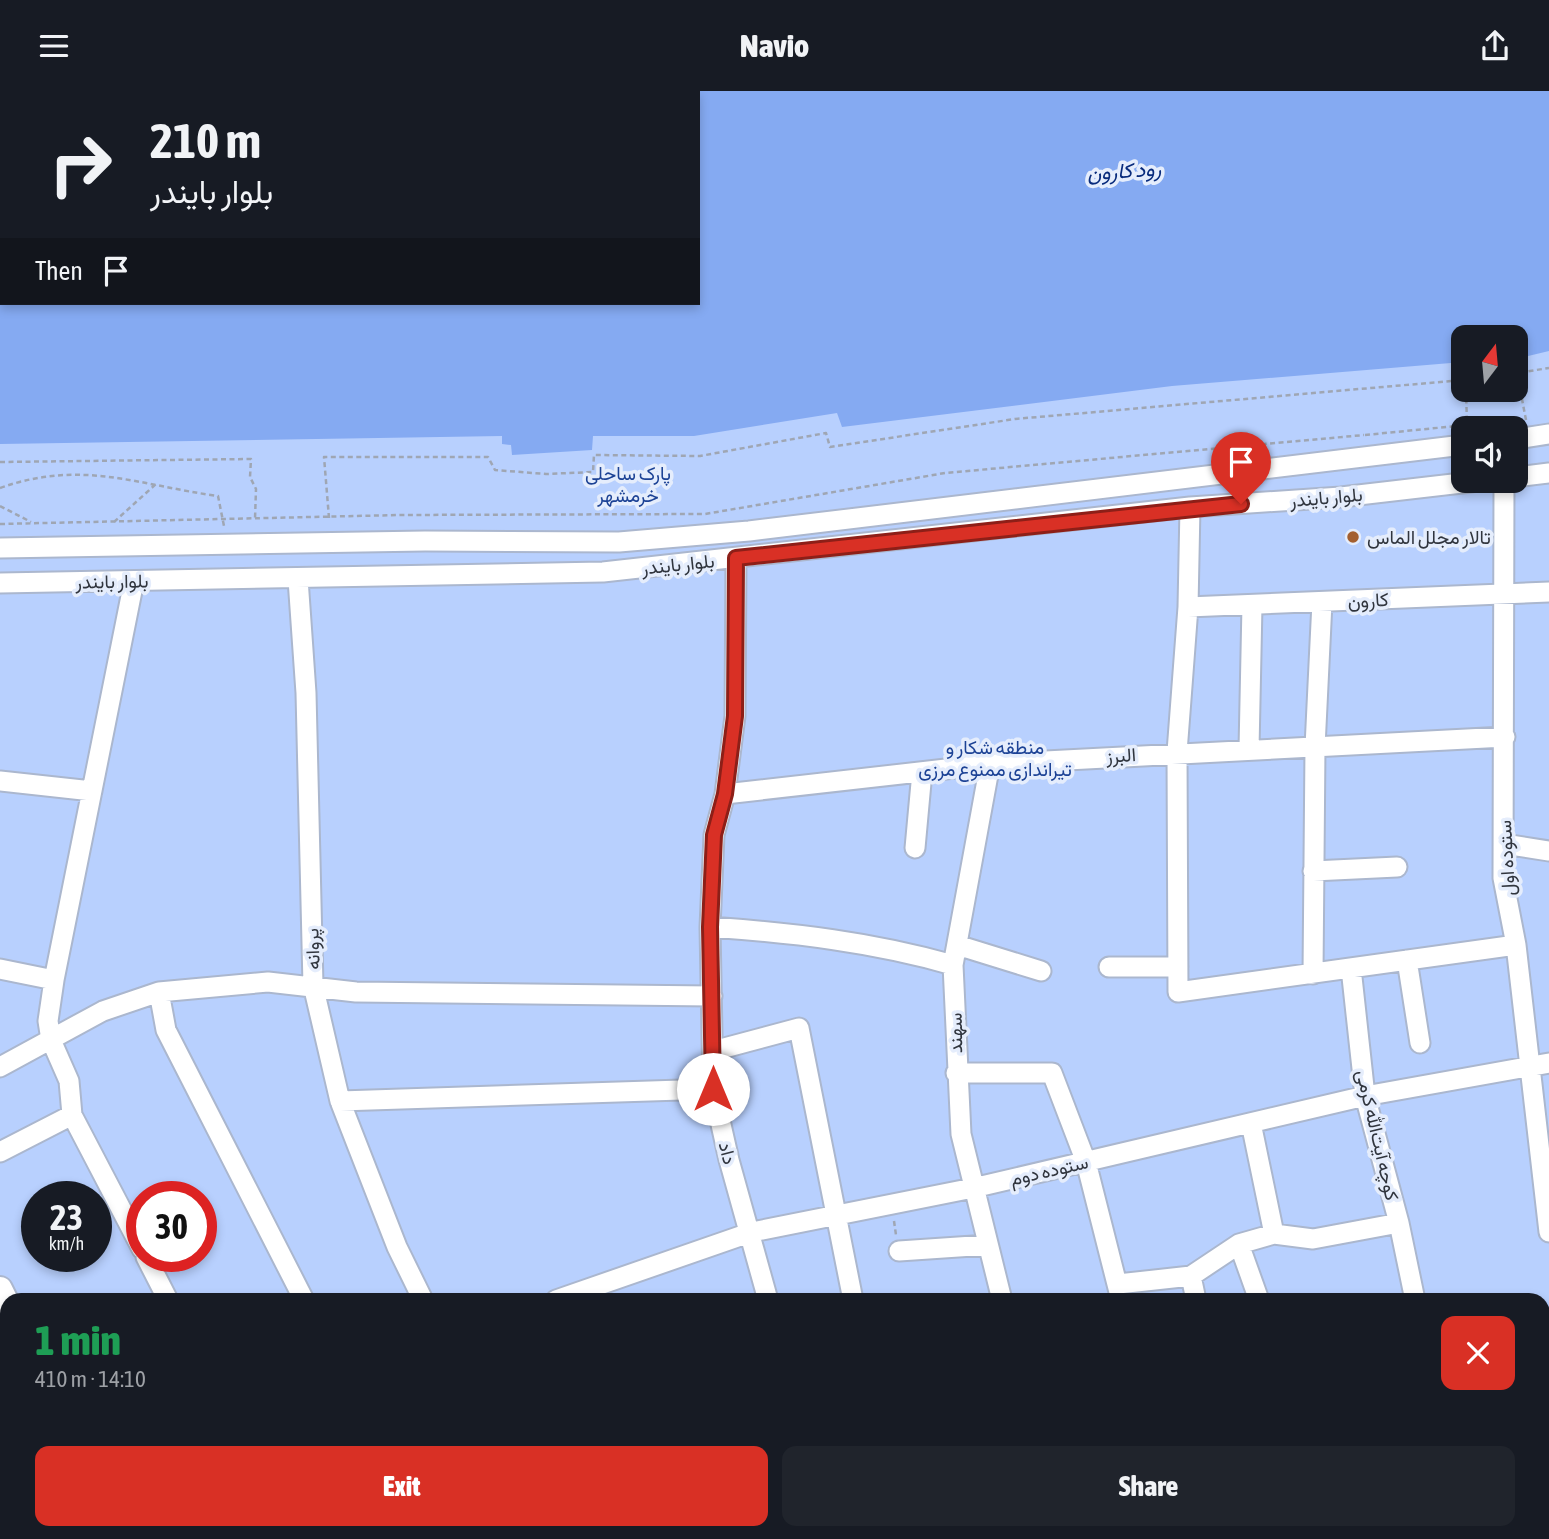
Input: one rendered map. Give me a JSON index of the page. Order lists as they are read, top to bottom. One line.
{"streets":{"street":["بلوار بایندر","کارون","البرز","ستوده اول","پروانه","سهند","کوچه آیت‌الله کرمی","داد","ستوده دوم"]},"crossings":[["بلوار بایندر","پروانه"],["بلوار بایندر","داد"],["کارون","ستوده اول"],["البرز","ستوده اول"],["البرز","سهند"],["البرز","داد"],["ستوده اول","ستوده دوم"],["سهند","ستوده دوم"],["کوچه آیت‌الله کرمی","ستوده دوم"],["داد","ستوده دوم"]],"water":["رود کارون"],"parks":["پارک ساحلی خرمشهر","منطقه شکار و تیراندازی ممنوع مرزی"],"places":["تالار مجلل الماس"],"north":"top","page":{"header":"Navio","turn":["210 m","بلوار بایندر"],"then":"Then","speed":"23 km/h","limit":"30","heading":["1 min","410 m · 14:10"],"buttons":["Exit","Share"]}}
